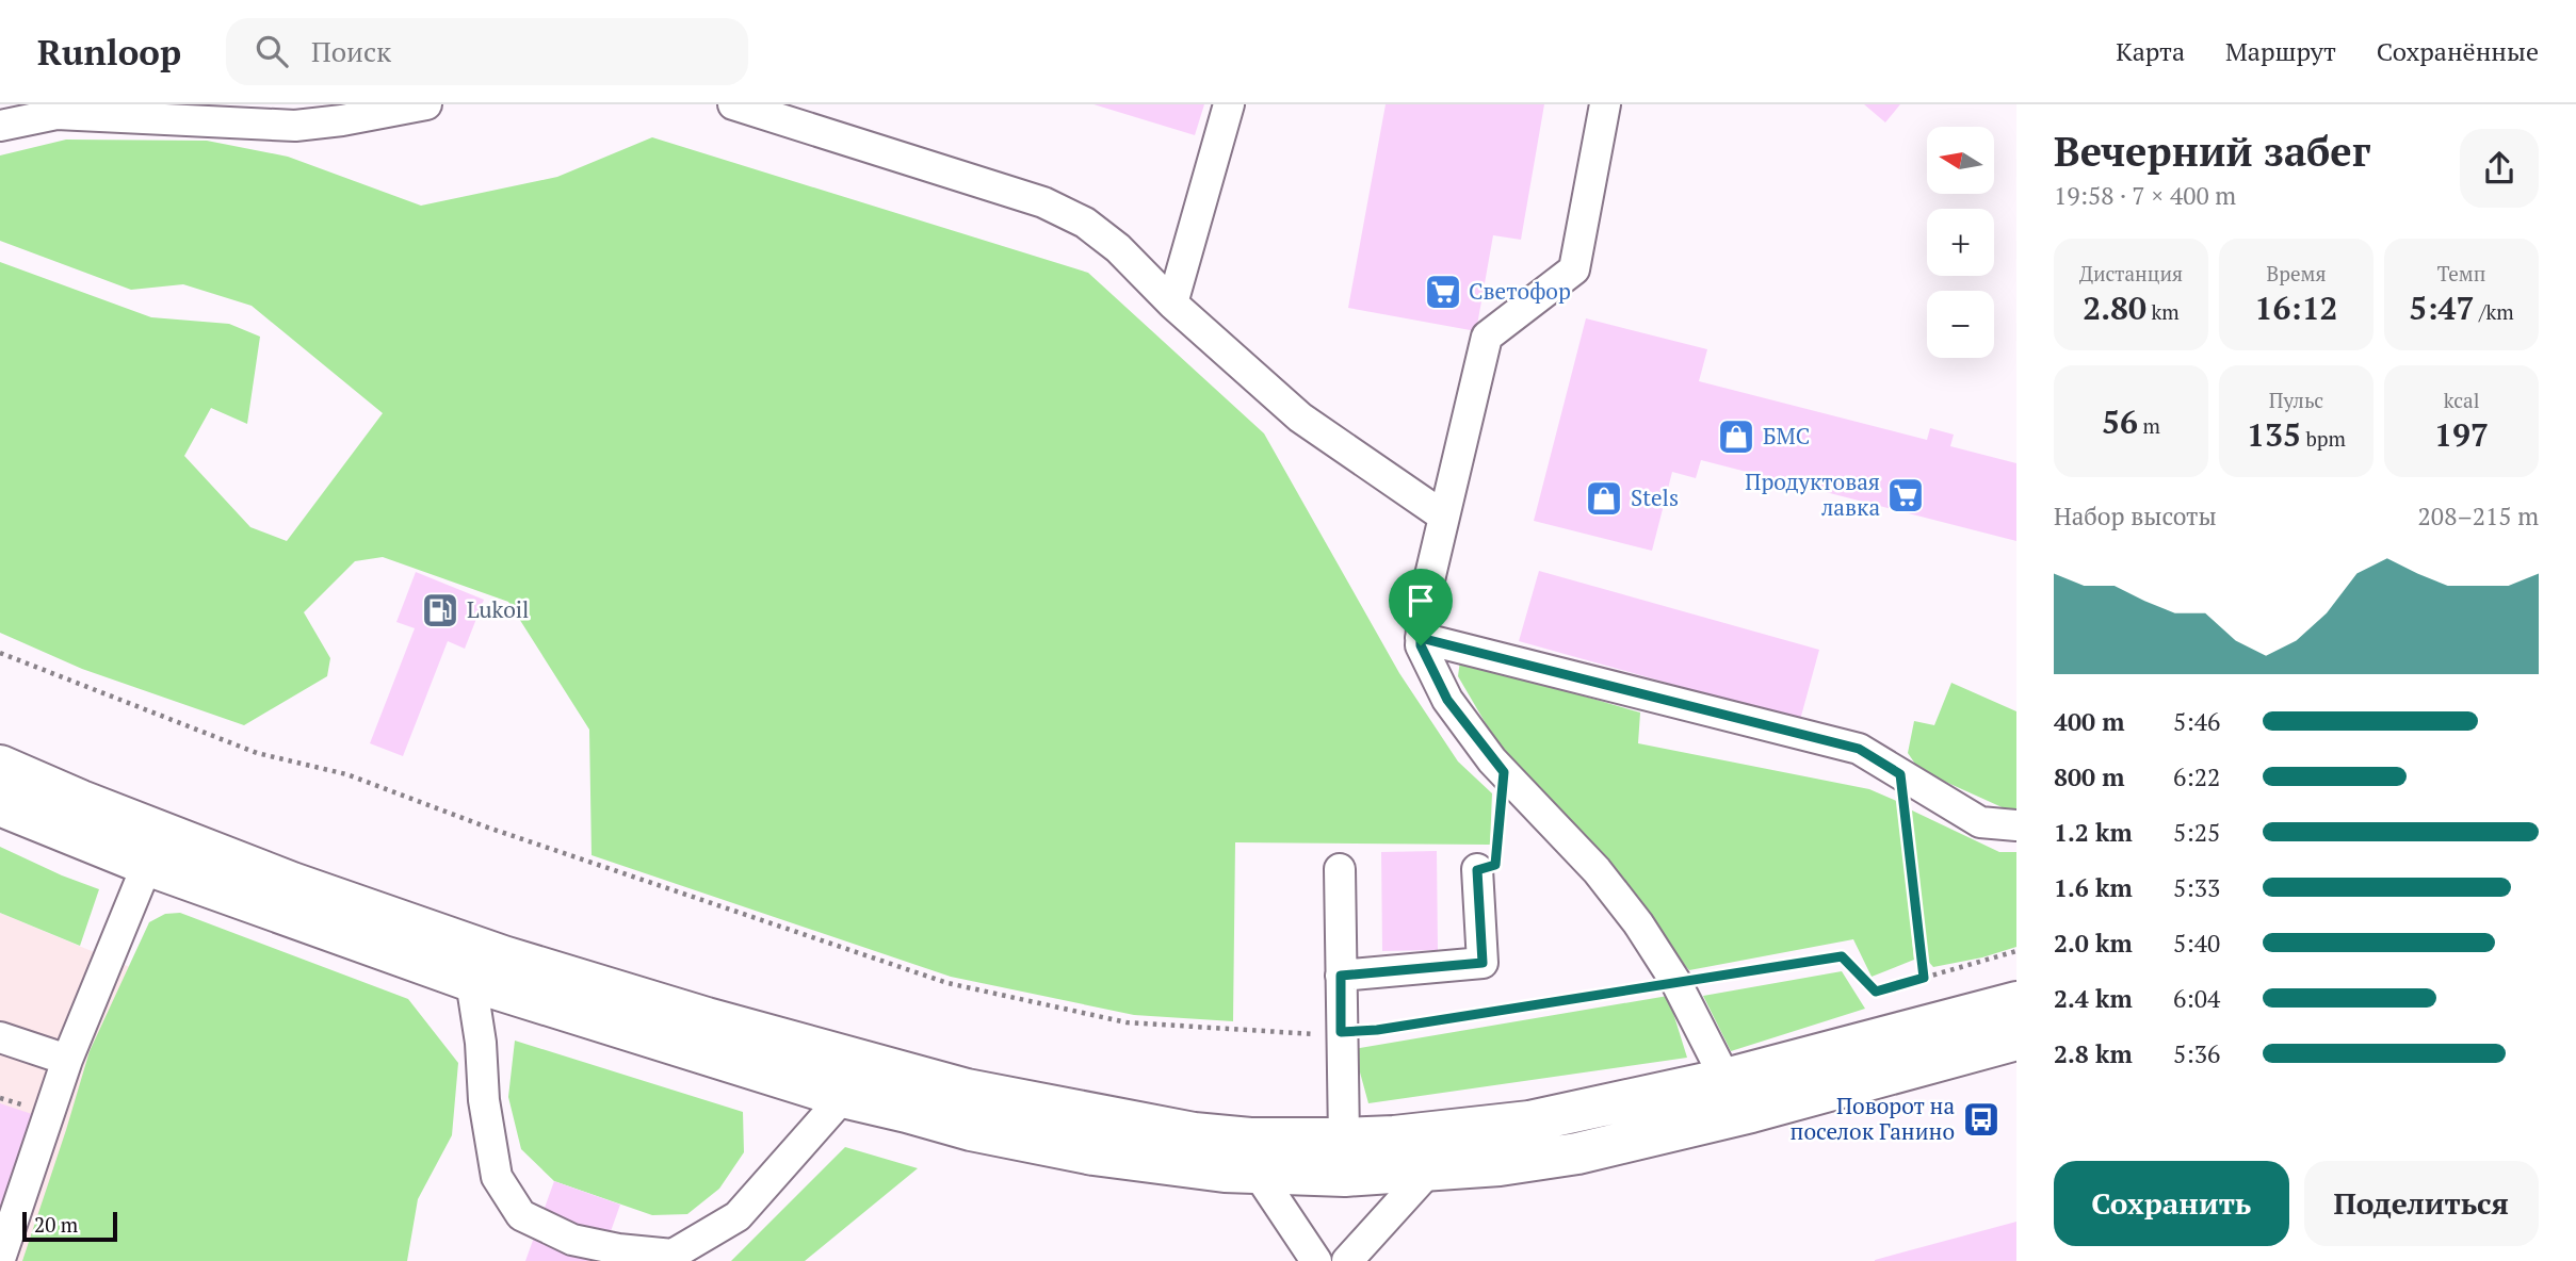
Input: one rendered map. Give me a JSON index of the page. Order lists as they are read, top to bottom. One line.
{"places":{"supermarket":["Светофор","Продуктовая лавка"],"shop":["БМС","Stels"],"fuel station":["Lukoil"],"bus stop":["Поворот на поселок Ганино"]},"scale_bar":"20 m","north":"left","page":{"header":"Runloop","search":"Поиск","nav":["Карта","Маршрут","Сохранённые"],"heading":["Вечерний забег","19:58 · 7 × 400 m"],"map_buttons":["+","−"],"stats":[["Дистанция","2.80 km"],["Время","16:12"],["Темп","5:47 /km"],["56 m"],["Пульс","135 bpm"],["kcal","197"]],"chart":["Набор высоты","208–215 m"],"list":[{"name":"400 m","note":"5:46"},{"name":"800 m","note":"6:22"},{"name":"1.2 km","note":"5:25"},{"name":"1.6 km","note":"5:33"},{"name":"2.0 km","note":"5:40"},{"name":"2.4 km","note":"6:04"},{"name":"2.8 km","note":"5:36"}],"buttons":["Сохранить","Поделиться"],"scale":"20 m"}}
